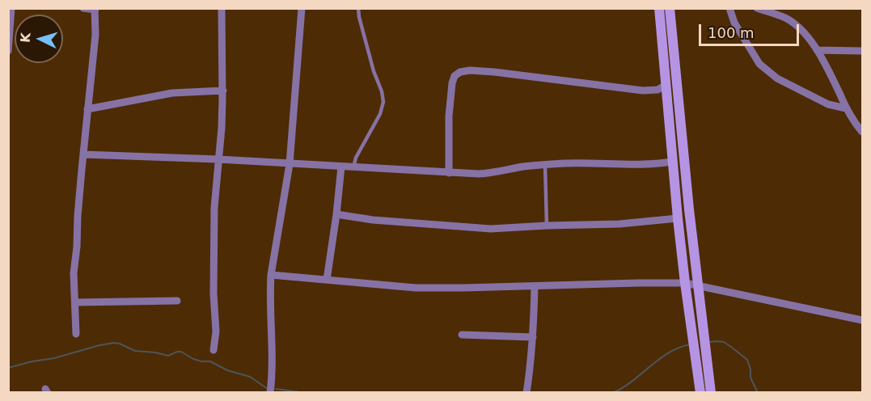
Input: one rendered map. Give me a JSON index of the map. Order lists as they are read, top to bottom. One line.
{"scale_bar":"100 m","north":"left"}
